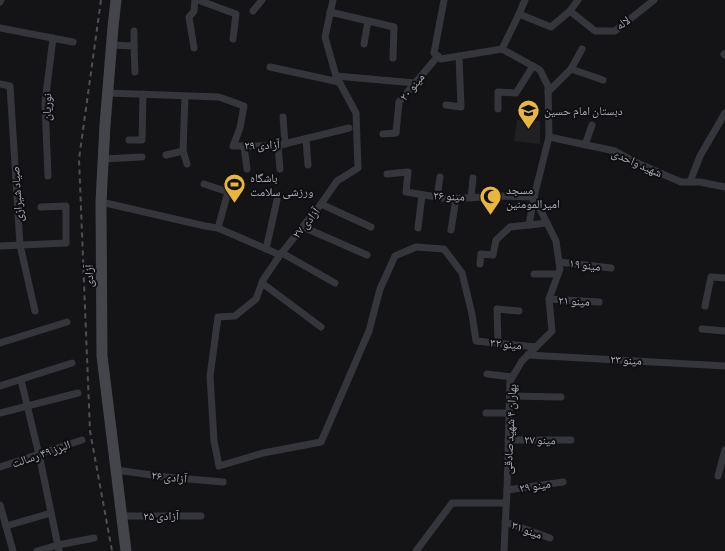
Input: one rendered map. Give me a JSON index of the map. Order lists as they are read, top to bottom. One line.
{"streets":{"main road":["آزادی"],"street":["لاله","مینو ۲۰","نوریان","آزادی ۲۹","شهید واحدی","صیاد شیرازی","مینو ۲۶","آزادی ۲۷","مینو ۱۹","مینو ۲۱","مینو ۳۲","مینو ۲۳","بهاران ۴ شهید صادقی","مینو ۲۷","البرز ۴۹ رسالت","آزادی ۲۶","مینو ۲۹","آزادی ۲۵","مینو ۳۱"]},"crossings":[["آزادی ۲۹","آزادی"],["مینو ۲۶","بهاران ۴ شهید صادقی"],["آزادی ۲۷","مینو ۳۲"],["مینو ۱۹","بهاران ۴ شهید صادقی"],["آزادی","آزادی ۲۶"],["آزادی","آزادی ۲۵"],["مینو ۲۱","بهاران ۴ شهید صادقی"],["مینو ۳۲","بهاران ۴ شهید صادقی"],["مینو ۲۳","بهاران ۴ شهید صادقی"],["بهاران ۴ شهید صادقی","مینو ۲۷"],["بهاران ۴ شهید صادقی","مینو ۲۹"],["بهاران ۴ شهید صادقی","مینو ۳۱"]],"places":{"school or university":["دبستان امام حسین"],"sports":["باشگاه ورزشی سلامت"],"mosque":["مسجد امیرالمومنین"]}}
